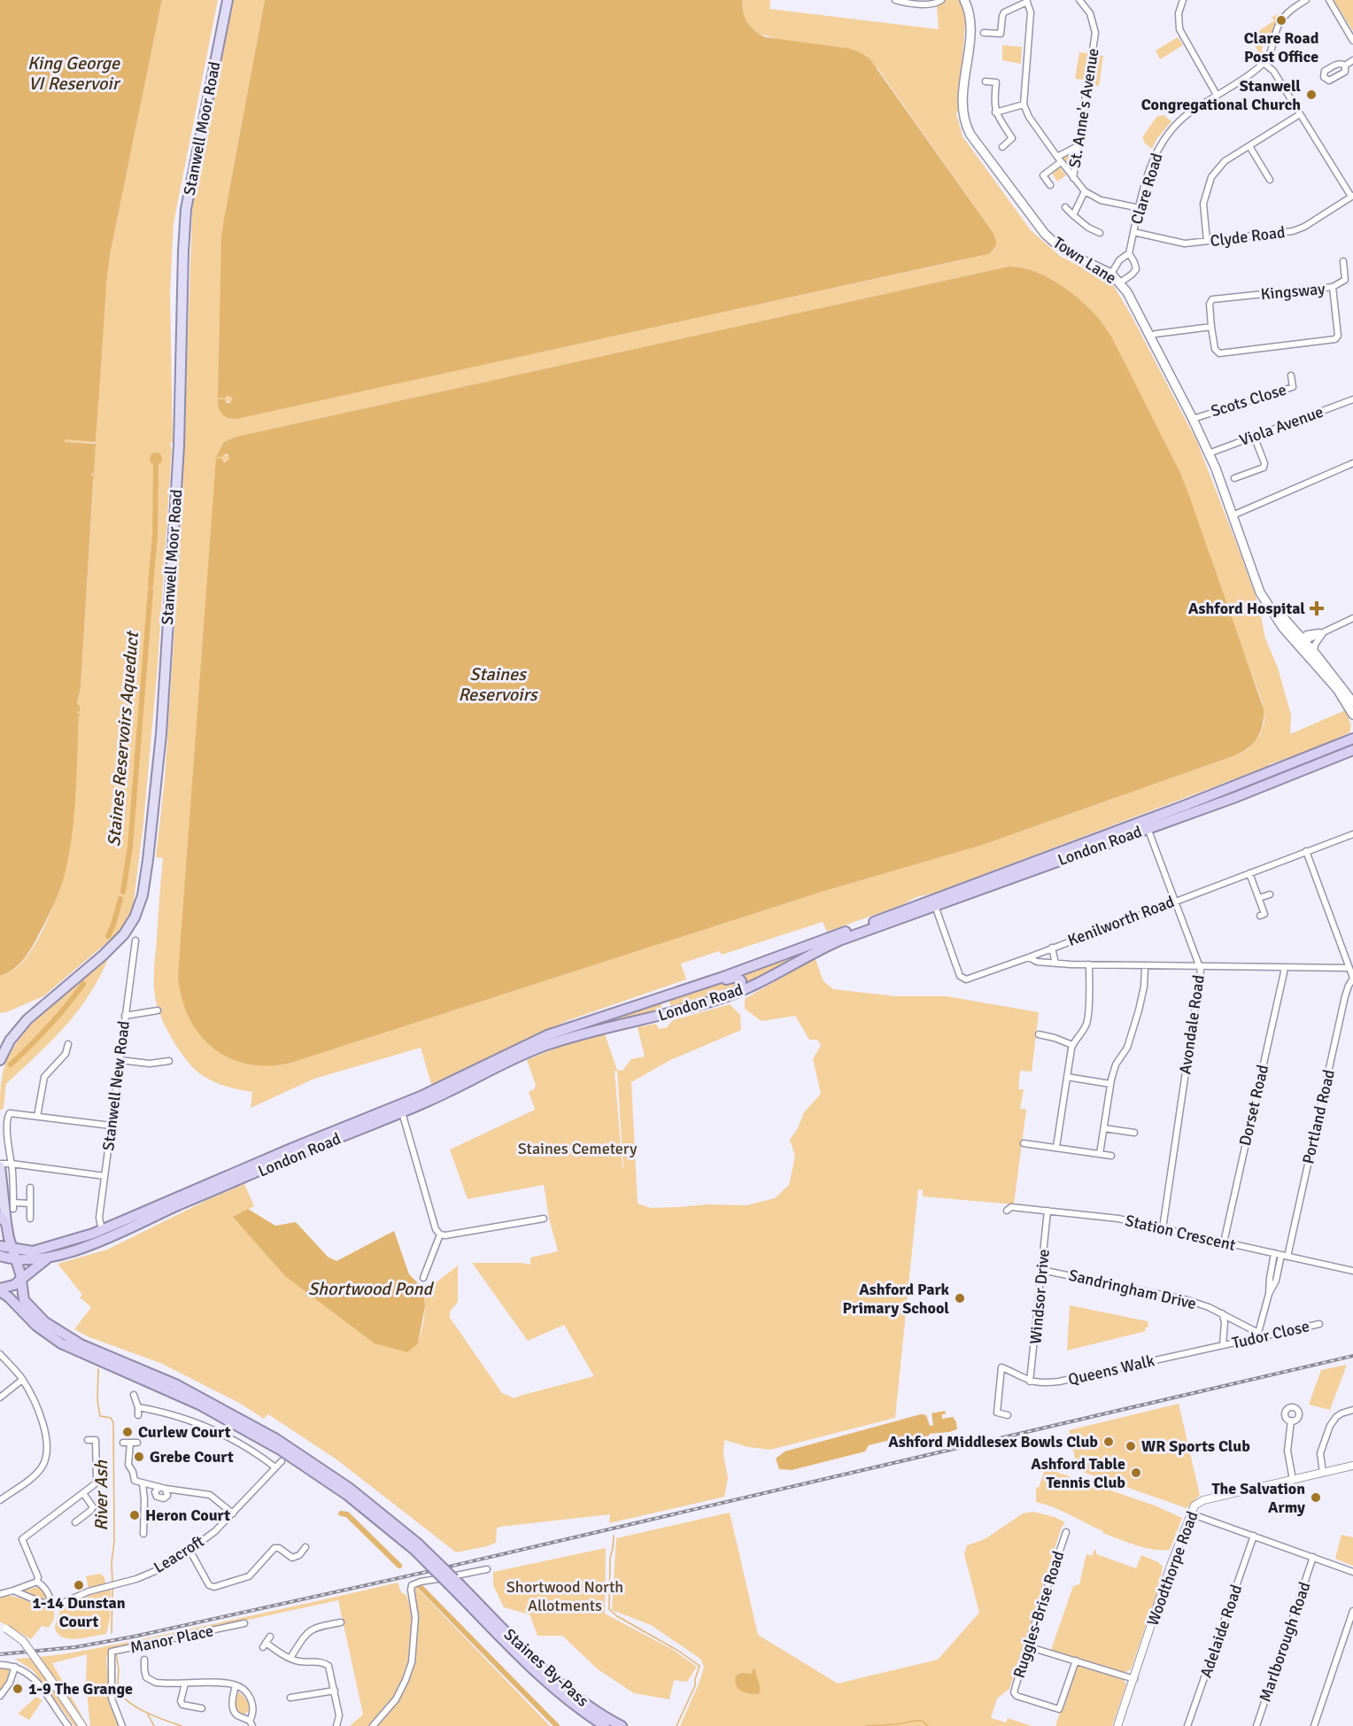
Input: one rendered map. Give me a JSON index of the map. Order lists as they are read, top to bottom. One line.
{"streets":{"highway":["London Road","Staines By-Pass"],"main road":["Stanwell Moor Road","Town Lane"],"street":["St. Anne's Avenue","Clare Road","Clyde Road","Kingsway","Scots Close","Viola Avenue","Kenilworth Road","Avondale Road","Stanwell New Road","Dorset Road","Portland Road","Station Crescent","Sandringham Drive","Windsor Drive","Tudor Close","Queens Walk","Leacroft","Woodthorpe Road","Ruggles-Brise Road","Adelaide Road","Manor Place","Marlborough Road"]},"crossings":[["St. Anne's Avenue","Clare Road"],["Clare Road","Clyde Road"],["Clare Road","Town Lane"],["Town Lane","Scots Close"],["Town Lane","Viola Avenue"],["London Road","Kenilworth Road"],["London Road","Avondale Road"],["Kenilworth Road","Avondale Road"],["Avondale Road","Station Crescent"],["Dorset Road","Station Crescent"],["Portland Road","Station Crescent"],["Station Crescent","Windsor Drive"],["Sandringham Drive","Windsor Drive"],["Sandringham Drive","Tudor Close"],["Windsor Drive","Queens Walk"],["Tudor Close","Queens Walk"]],"water":["King George VI Reservoir","Staines Reservoirs","Staines Reservoirs Aqueduct","Shortwood Pond","River Ash"],"parks":["Staines Cemetery","Shortwood North Allotments"],"places":{"other":["Clare Road Post Office","Stanwell Congregational Church","Ashford Park Primary School","Curlew Court","Ashford Middlesex Bowls Club","WR Sports Club","Grebe Court","Ashford Table Tennis Club","The Salvation Army","Heron Court","1-14 Dunstan Court","1-9 The Grange"],"health":["Ashford Hospital"]}}
